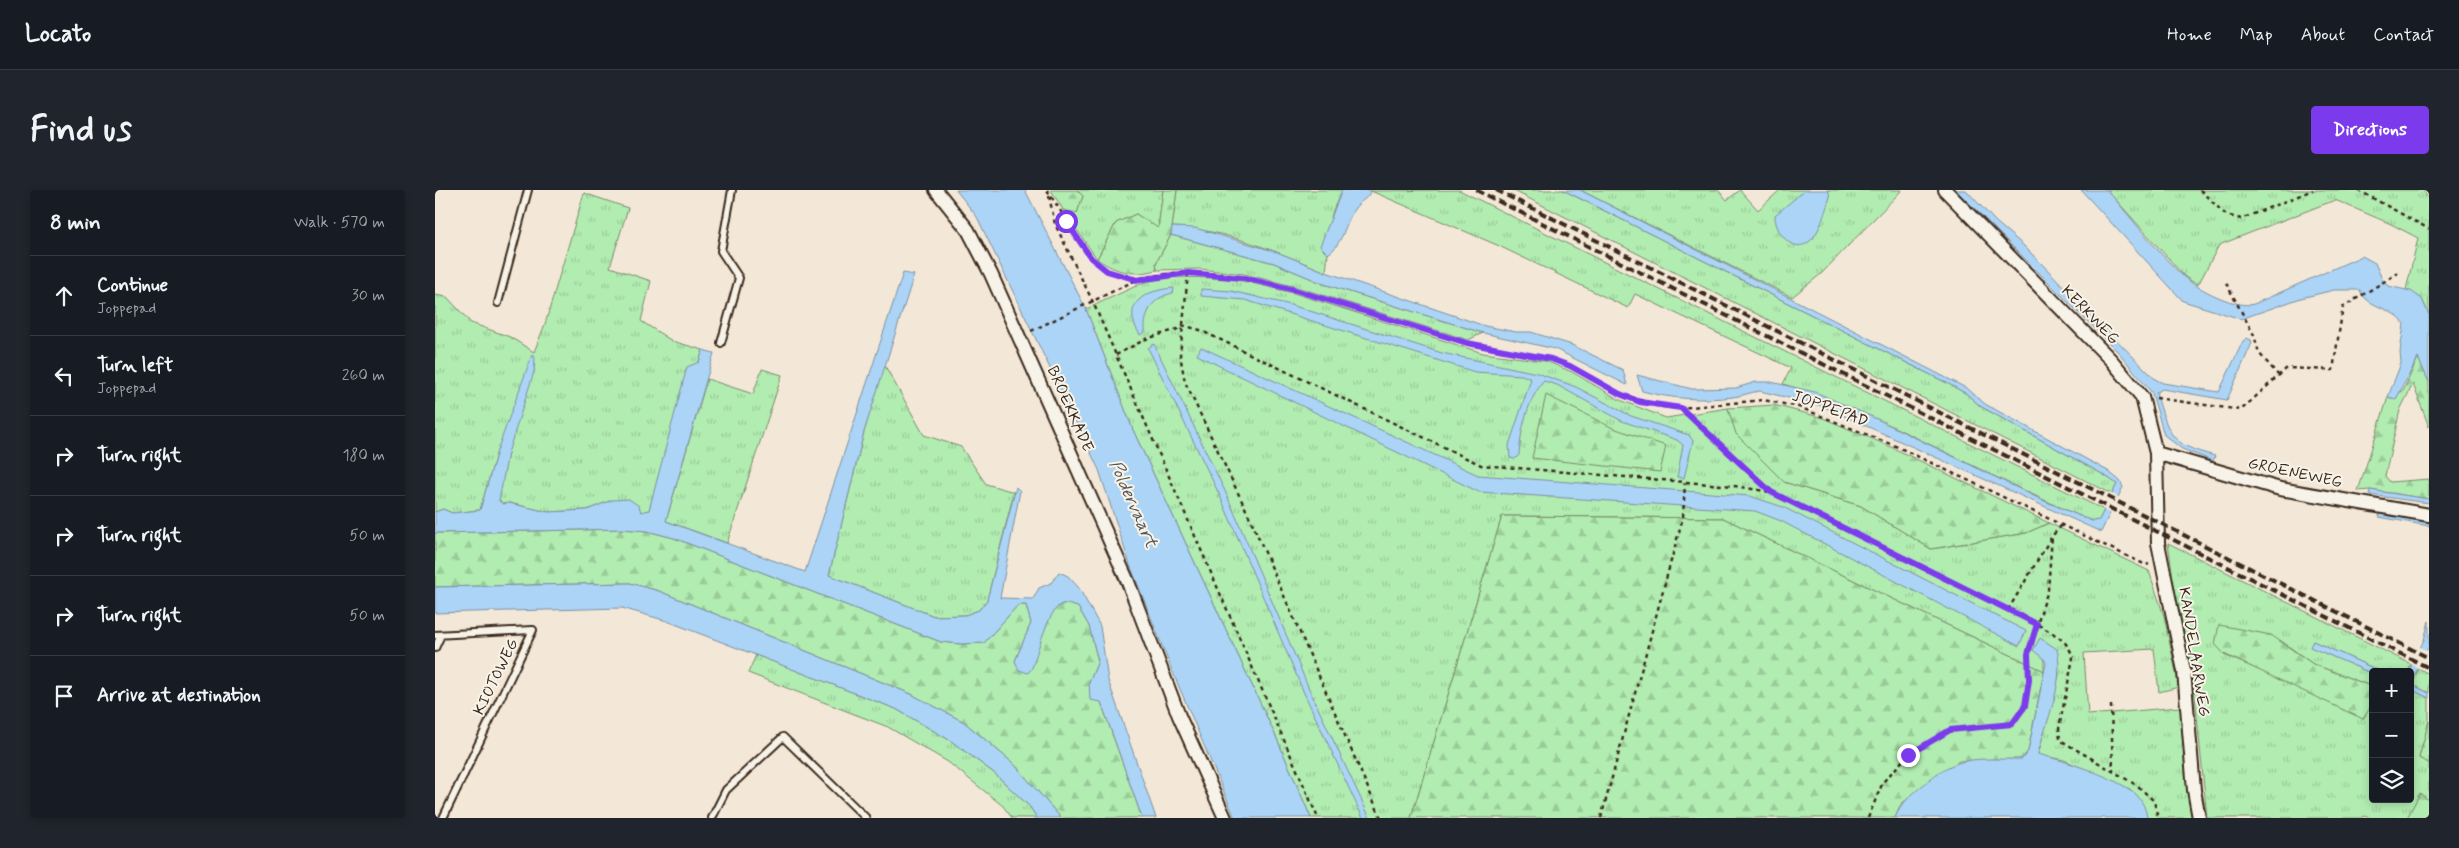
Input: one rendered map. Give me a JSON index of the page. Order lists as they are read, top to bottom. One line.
{"streets":{"street":["KERKWEG","BROEKKADE","GROENEWEG","KANDELAARWEG"],"lane":["KIOTOWEG"],"path":["JOPPEPAD"]},"crossings":[["KERKWEG","GROENEWEG"],["KERKWEG","KANDELAARWEG"],["JOPPEPAD","KANDELAARWEG"]],"water":["Poldervaart"],"page":{"header":"Locato","nav":["Home","Map","About","Contact"],"buttons":"Directions","title":"Find us","heading":["8 min","Walk · 570 m"],"list":[["Continue","Joppepad","30 m"],["Turn left","Joppepad","260 m"],["Turn right","180 m"],["Turn right","50 m"],["Turn right","50 m"],"Arrive at destination"],"map_buttons":["+","−"]}}
